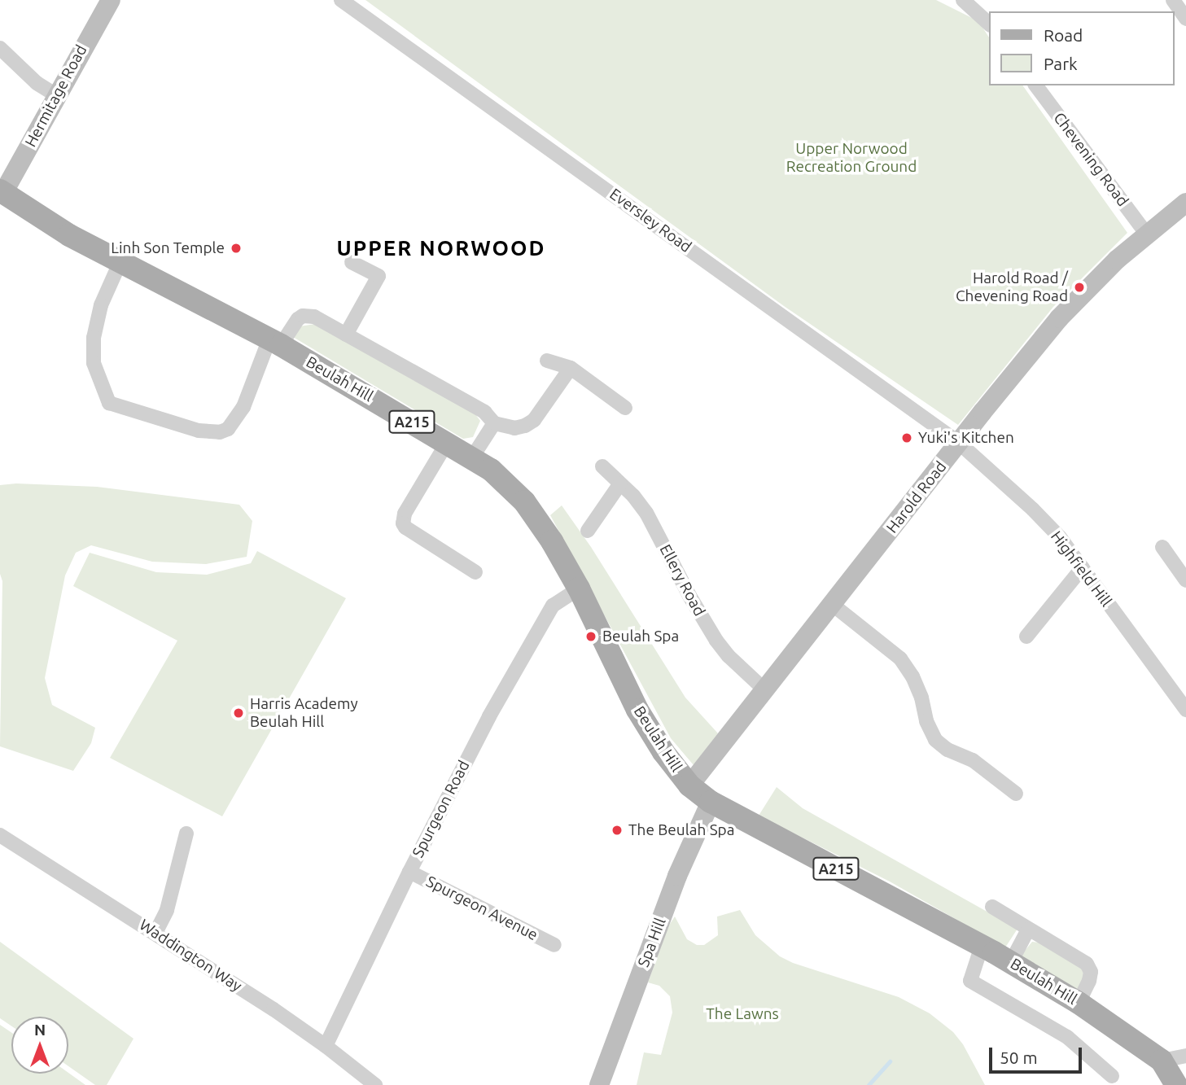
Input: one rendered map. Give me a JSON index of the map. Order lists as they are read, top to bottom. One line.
{"streets":{"main road":["Beulah Hill","A215"],"street":["Hermitage Road","Chevening Road","Eversley Road","Harold Road","Highfield Hill","Ellery Road","Spurgeon Road","Spurgeon Avenue","Spa Hill","Waddington Way"]},"crossings":[["Hermitage Road","Beulah Hill"],["Chevening Road","Harold Road"],["Eversley Road","Harold Road"],["Eversley Road","Highfield Hill"],["Beulah Hill","Harold Road"],["Beulah Hill","Spurgeon Road"],["Beulah Hill","Spa Hill"],["Harold Road","Highfield Hill"],["Harold Road","Ellery Road"],["Spurgeon Road","Spurgeon Avenue"],["Spurgeon Road","Waddington Way"]],"districts":["UPPER NORWOOD"],"parks":["Upper Norwood Recreation Ground","The Lawns"],"places":["Linh Son Temple","Harold Road / Chevening Road","Yuki's Kitchen","Beulah Spa","Harris Academy Beulah Hill","The Beulah Spa"],"legend":["Road","Park"],"scale_bar":"50 m","north":"top"}
